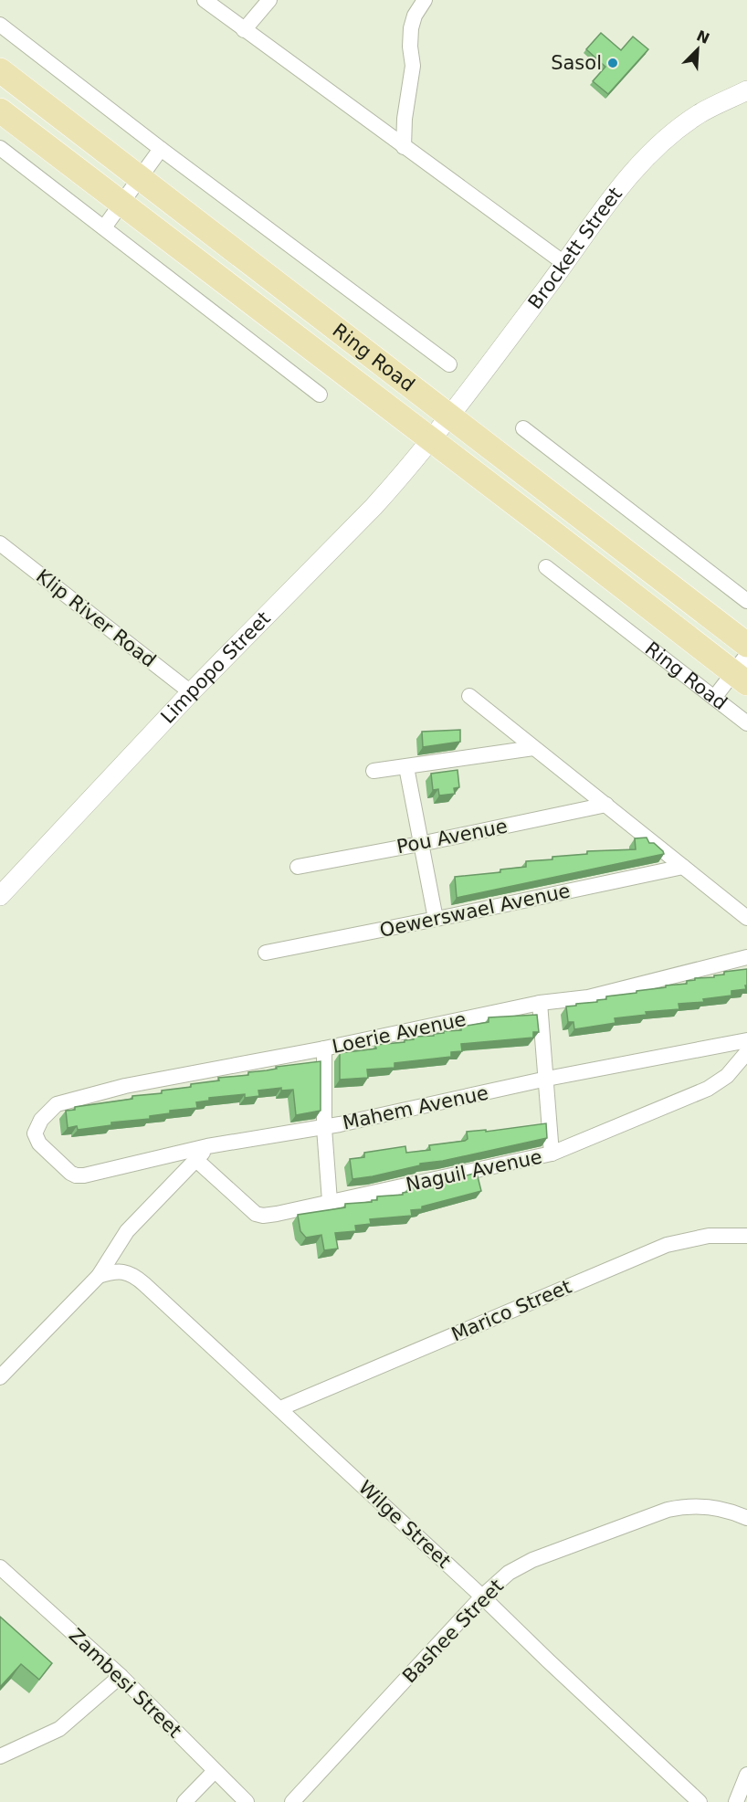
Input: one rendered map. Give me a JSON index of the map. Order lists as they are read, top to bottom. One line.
{"streets":{"main road":["Ring Road"],"street":["Brockett Street","Klip River Road","Limpopo Street","Pou Avenue","Oewerswael Avenue","Loerie Avenue","Mahem Avenue","Naguil Avenue","Marico Street","Wilge Street","Bashee Street","Zambesi Street"]},"crossings":[["Brockett Street","Ring Road"],["Brockett Street","Limpopo Street"],["Ring Road","Limpopo Street"],["Klip River Road","Limpopo Street"],["Loerie Avenue","Mahem Avenue"],["Marico Street","Wilge Street"],["Wilge Street","Bashee Street"]],"places":["Sasol"],"north":"top right"}
